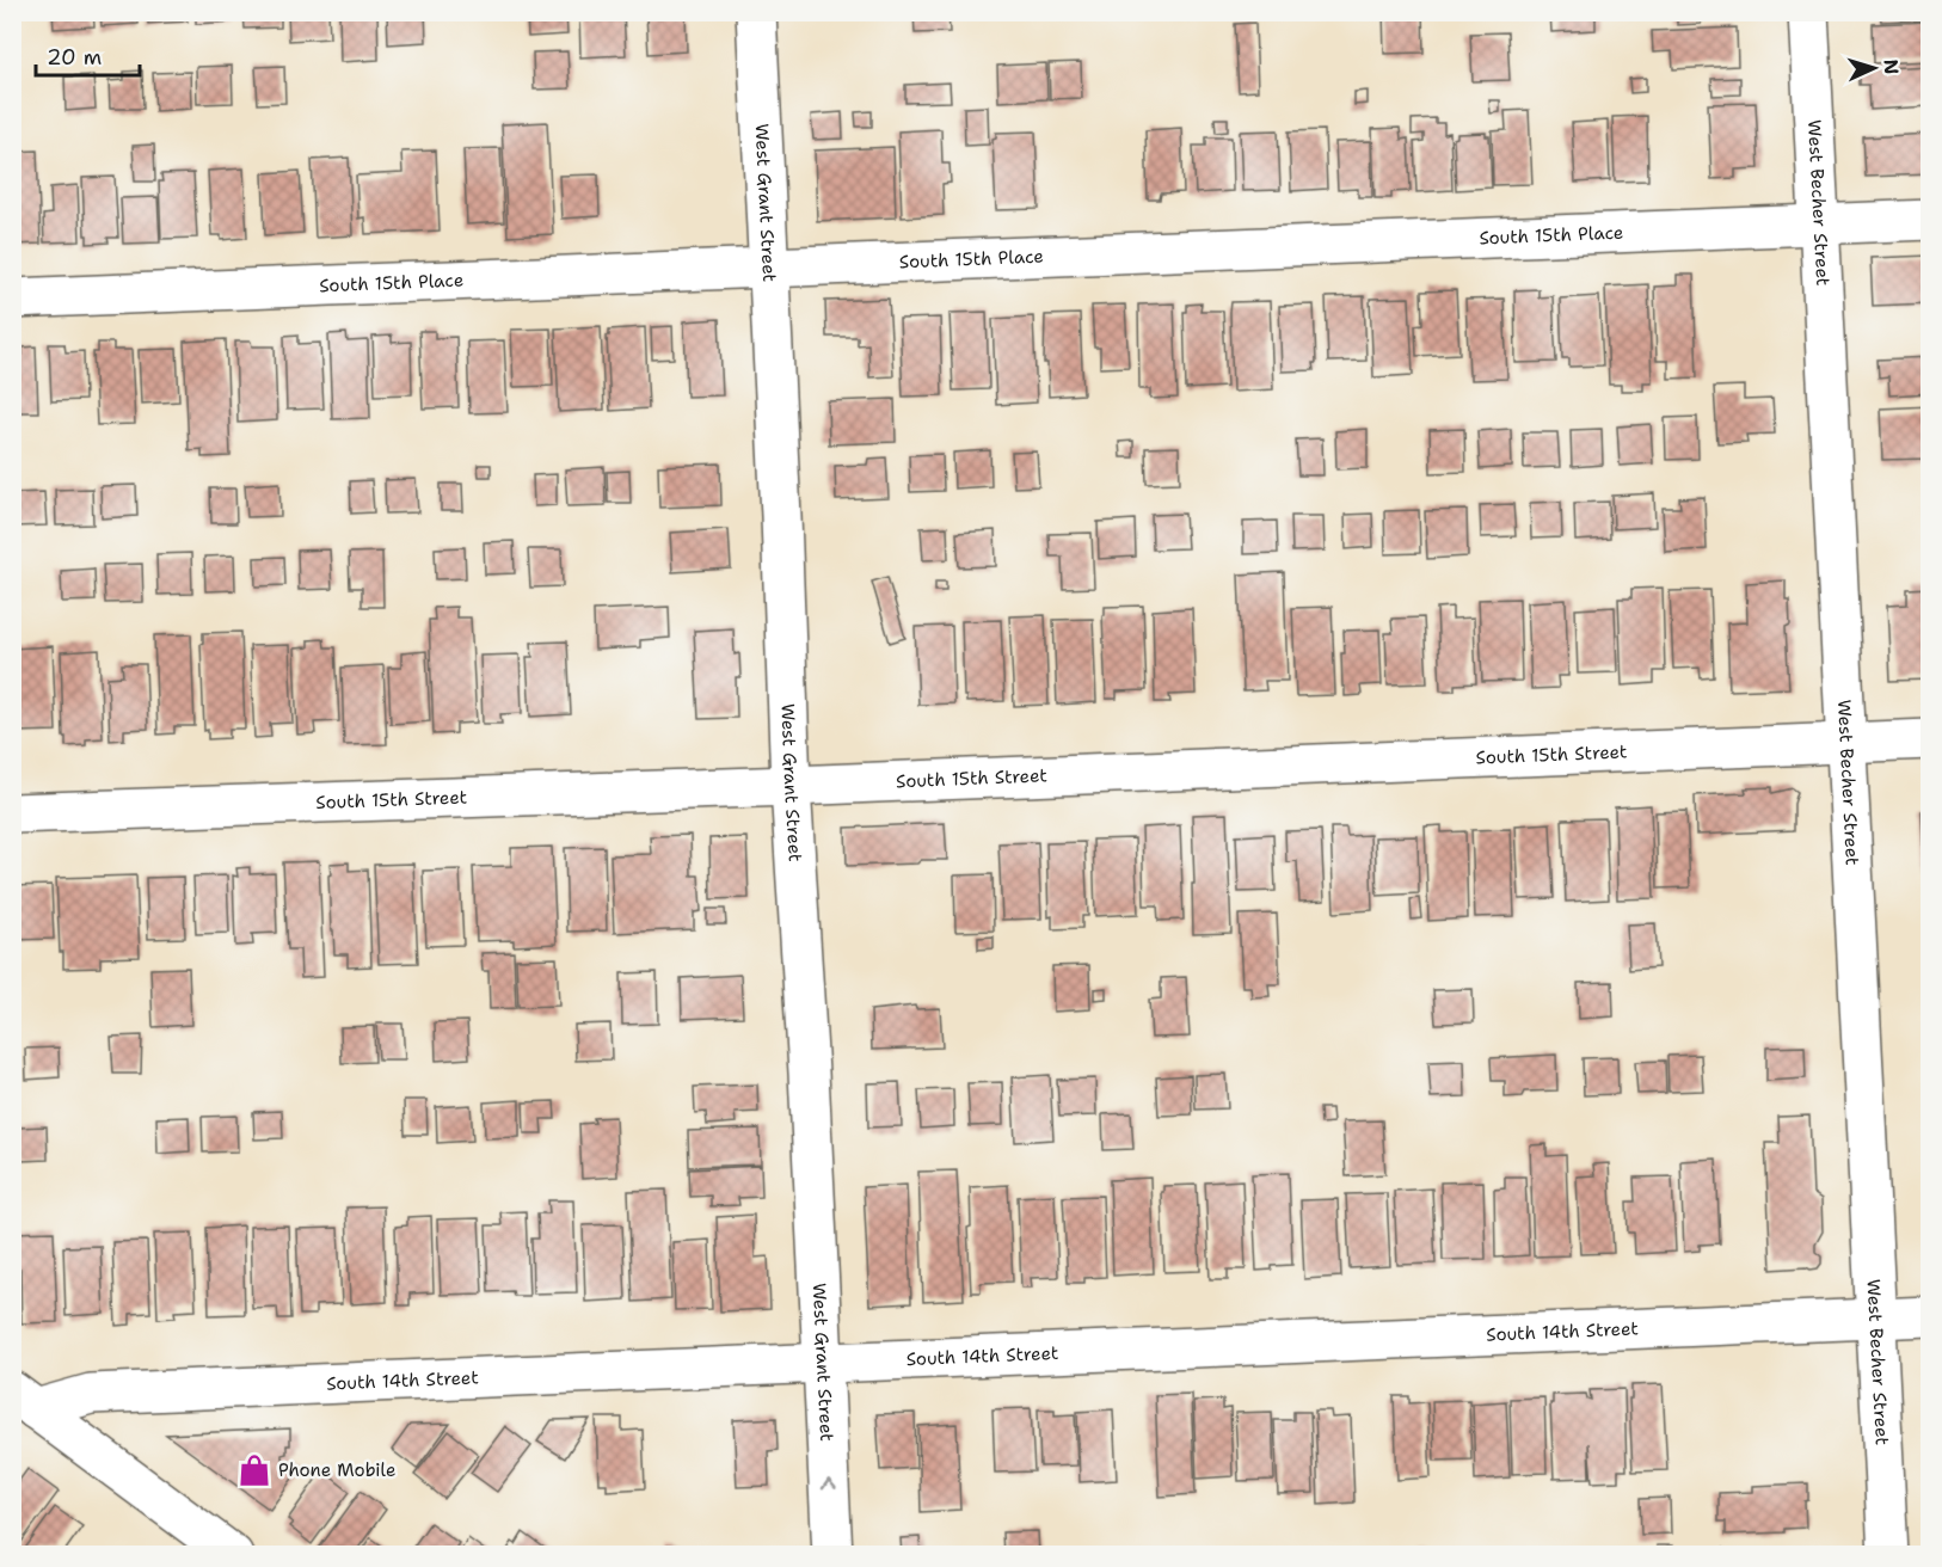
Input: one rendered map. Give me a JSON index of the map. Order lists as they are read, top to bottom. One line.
{"streets":{"street":["West Grant Street","West Becher Street","South 15th Place","South 15th Street","South 14th Street"]},"crossings":[["West Grant Street","South 15th Place"],["West Grant Street","South 15th Street"],["West Grant Street","South 14th Street"],["West Becher Street","South 15th Place"],["West Becher Street","South 15th Street"],["West Becher Street","South 14th Street"]],"places":{"shop":["Phone Mobile"]},"scale_bar":"20 m","north":"right"}
